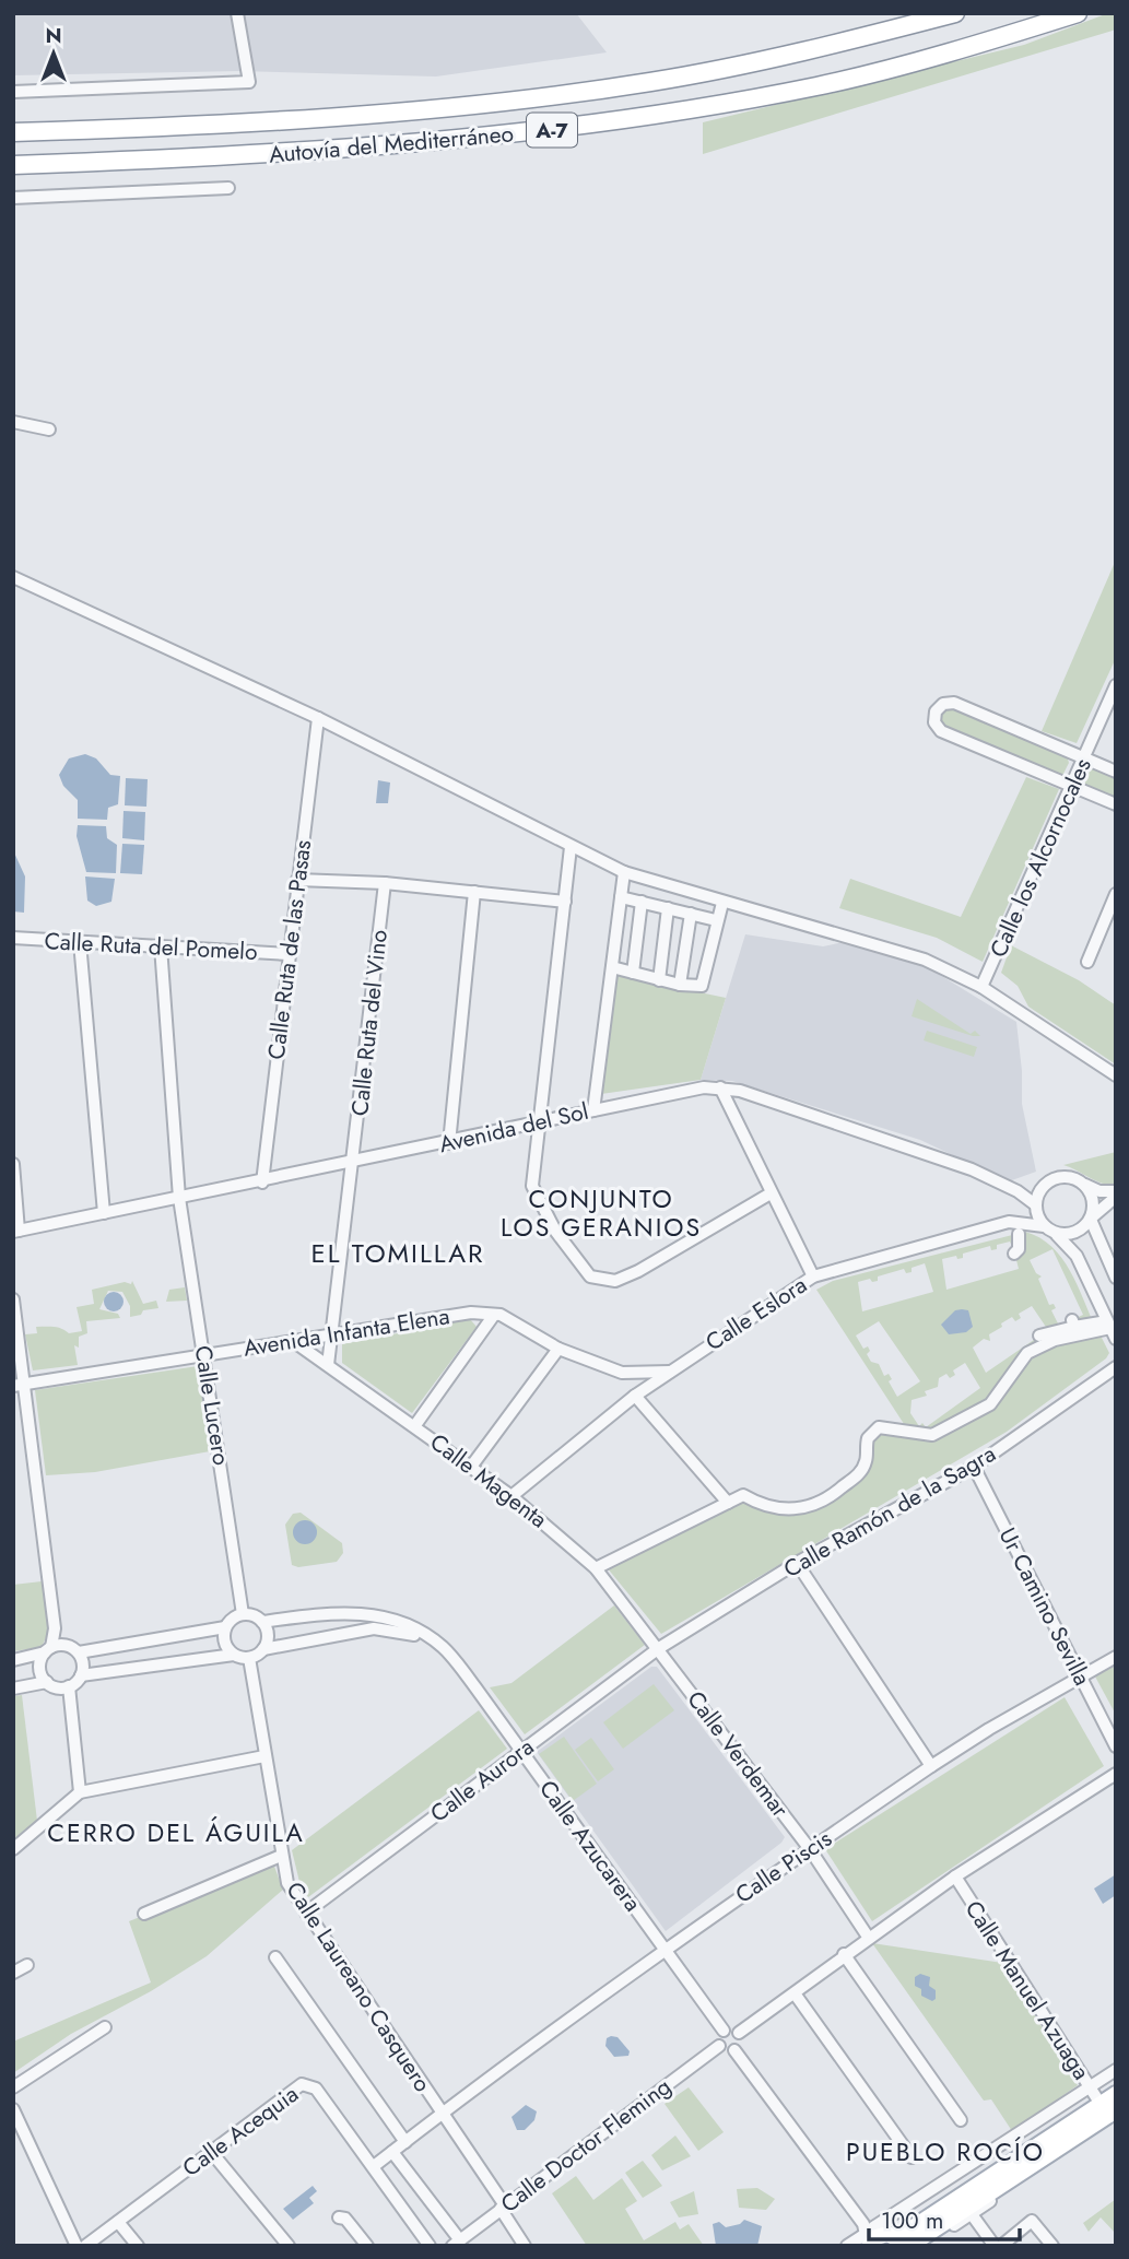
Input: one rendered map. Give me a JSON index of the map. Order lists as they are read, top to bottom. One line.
{"streets":{"highway":["A-7","Autovía del Mediterráneo"],"street":["Calle los Alcornocales","Calle Ruta del Pomelo","Calle Ruta de las Pasas","Calle Ruta del Vino","Avenida del Sol","Calle Eslora","Avenida Infanta Elena","Calle Lucero","Calle Magenta","Calle Ramón de la Sagra","Ur Camino Sevilla","Calle Verdemar","Calle Aurora","Calle Azucarera","Calle Piscis","Calle Laureano Casquero","Calle Manuel Azuaga","Calle Acequia","Calle Doctor Fleming"]},"crossings":[["Calle Ruta del Pomelo","Calle Ruta de las Pasas"],["Calle Ruta del Pomelo","Calle Lucero"],["Calle Ruta de las Pasas","Avenida del Sol"],["Calle Ruta del Vino","Avenida del Sol"],["Calle Ruta del Vino","Avenida Infanta Elena"],["Calle Ruta del Vino","Calle Magenta"],["Avenida del Sol","Calle Eslora"],["Avenida del Sol","Calle Lucero"],["Calle Eslora","Avenida Infanta Elena"],["Calle Eslora","Calle Magenta"],["Avenida Infanta Elena","Calle Lucero"],["Avenida Infanta Elena","Calle Magenta"],["Calle Lucero","Calle Azucarera"],["Calle Lucero","Calle Laureano Casquero"],["Calle Magenta","Calle Ramón de la Sagra"],["Calle Magenta","Calle Verdemar"],["Calle Magenta","Calle Aurora"],["Calle Ramón de la Sagra","Ur Camino Sevilla"],["Calle Ramón de la Sagra","Calle Verdemar"],["Calle Ramón de la Sagra","Calle Aurora"],["Ur Camino Sevilla","Calle Piscis"],["Calle Verdemar","Calle Aurora"],["Calle Verdemar","Calle Piscis"],["Calle Aurora","Calle Azucarera"],["Calle Aurora","Calle Laureano Casquero"],["Calle Azucarera","Calle Piscis"],["Calle Azucarera","Calle Laureano Casquero"],["Calle Azucarera","Calle Doctor Fleming"],["Calle Piscis","Calle Laureano Casquero"],["Calle Piscis","Calle Acequia"],["Calle Laureano Casquero","Calle Doctor Fleming"]],"districts":["CONJUNTO LOS GERANIOS","EL TOMILLAR","CERRO DEL ÁGUILA","PUEBLO ROCÍO"],"scale_bar":"100 m","north":"top"}
